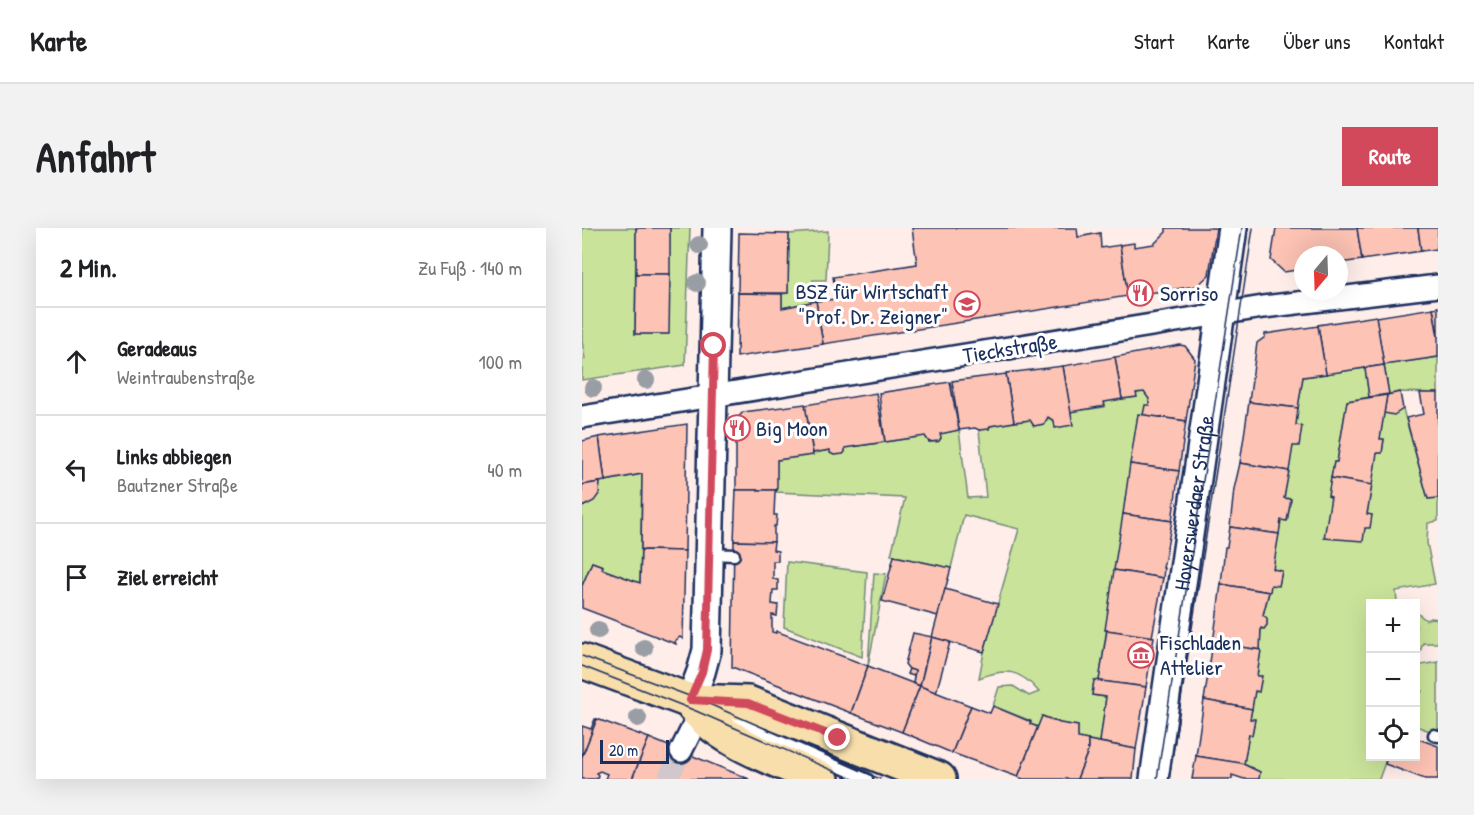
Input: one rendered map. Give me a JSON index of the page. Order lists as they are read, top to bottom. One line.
{"streets":{"street":["Tieckstraße","Hoyerswerdaer Straße"]},"crossings":[["Tieckstraße","Hoyerswerdaer Straße"]],"places":{"restaurant":["Sorriso","Big Moon"],"school or university":["BSZ für Wirtschaft \"Prof. Dr. Zeigner\""],"museum":["Fischladen Attelier"]},"scale_bar":"20 m","north":"bottom","page":{"header":"Karte","nav":["Start","Karte","Über uns","Kontakt"],"buttons":"Route","title":"Anfahrt","heading":["2 Min.","Zu Fuß · 140 m"],"list":[["Geradeaus","Weintraubenstraße","100 m"],["Links abbiegen","Bautzner Straße","40 m"],"Ziel erreicht"],"map_buttons":["+","−"],"scale":"20 m"}}
